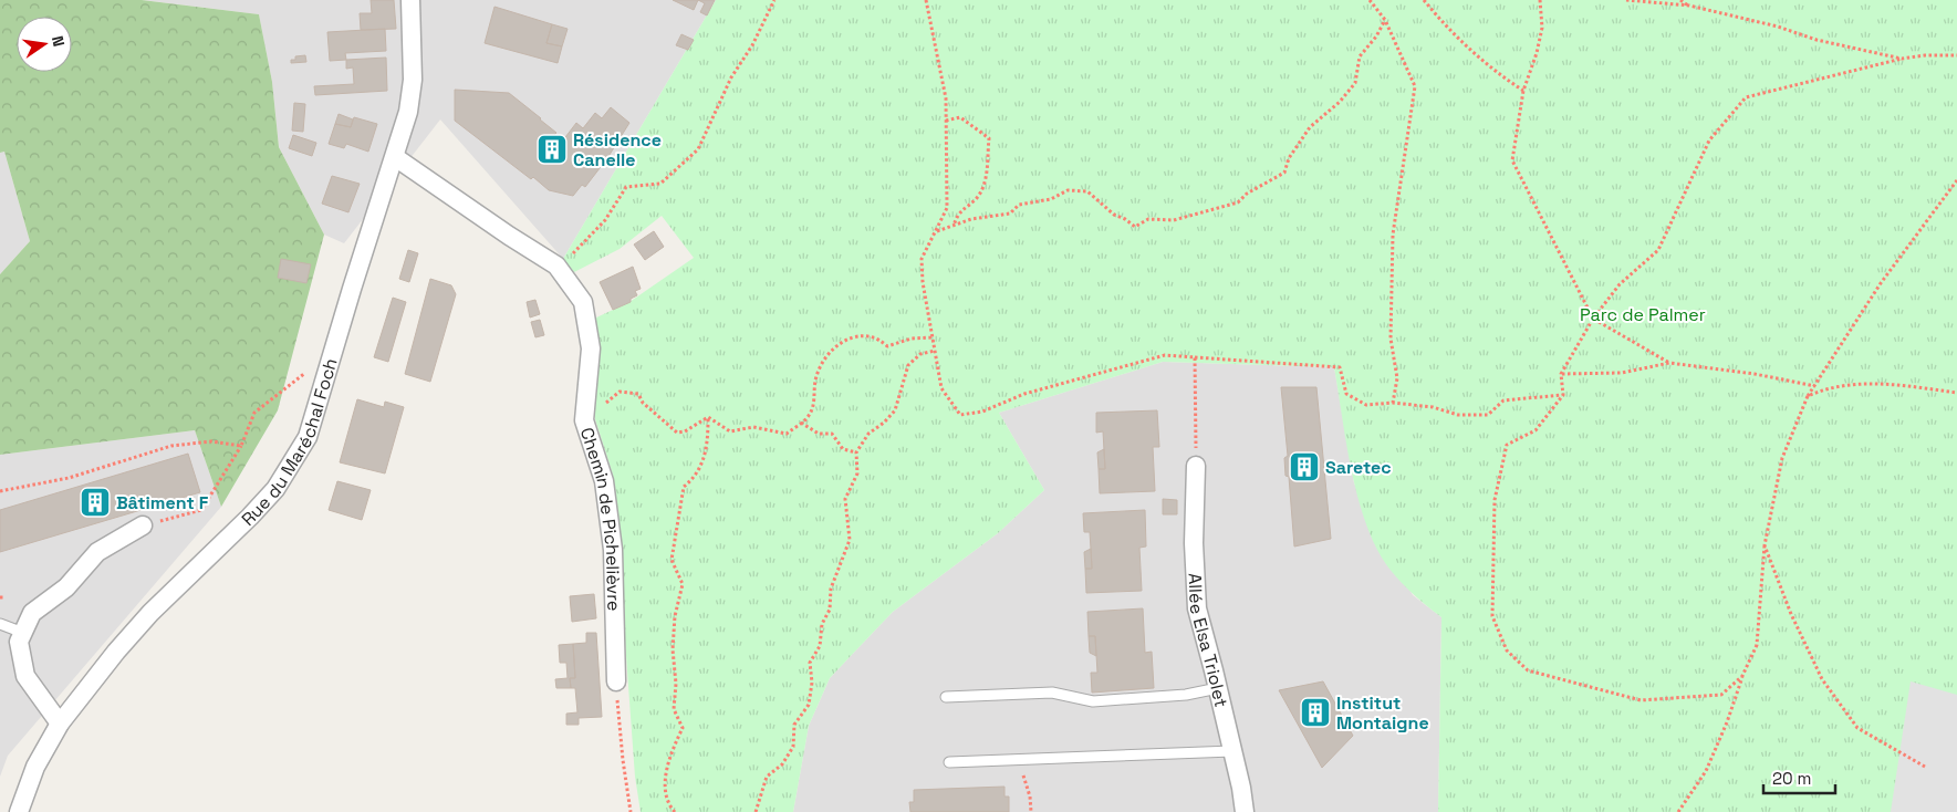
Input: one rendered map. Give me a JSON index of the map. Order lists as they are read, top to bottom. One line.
{"streets":{"street":["Rue du Maréchal Foch","Chemin de Pichelièvre","Allée Elsa Triolet"]},"crossings":[["Rue du Maréchal Foch","Chemin de Pichelièvre"]],"parks":["Parc de Palmer"],"places":{"building":["Résidence Canelle","Saretec","Bâtiment F","Institut Montaigne"]},"scale_bar":"20 m","north":"right"}
